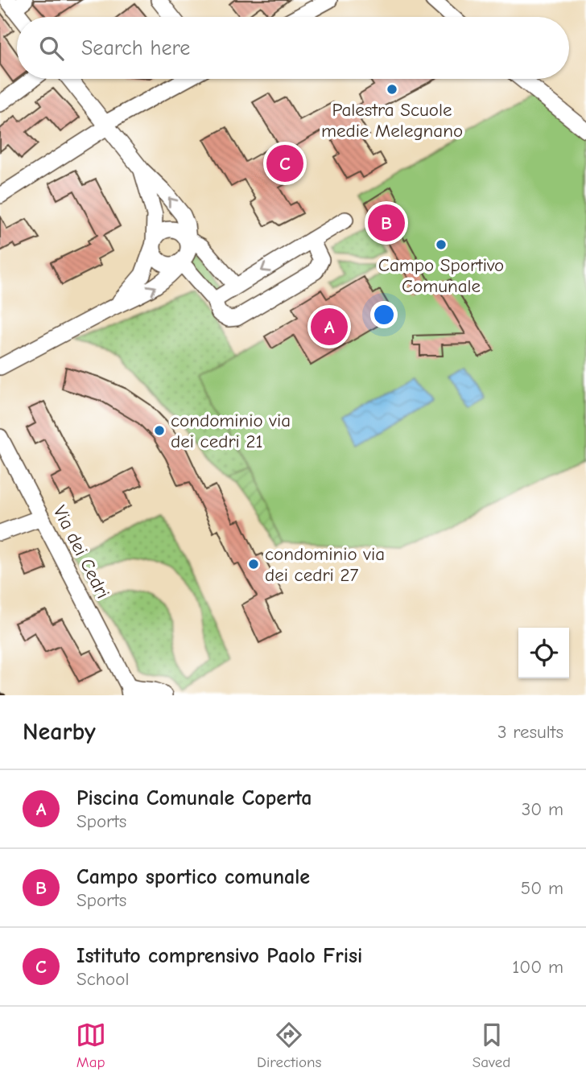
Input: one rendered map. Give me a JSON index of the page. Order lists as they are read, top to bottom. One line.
{"streets":{"street":["Via dei Cedri"]},"places":["Palestra Scuole medie Melegnano","Campo Sportivo Comunale","condominio via dei cedri 21","condominio via dei cedri 27"],"page":{"search":"Search here","pins":["C","B","A"],"heading":["Nearby","3 results"],"list":[{"mark":"A","name":"Piscina Comunale Coperta","note":"Sports","value":"30 m"},{"mark":"B","name":"Campo sportico comunale","note":"Sports","value":"50 m"},{"mark":"C","name":"Istituto comprensivo Paolo Frisi","note":"School","value":"100 m"}],"nav":["Map","Directions","Saved"]}}
